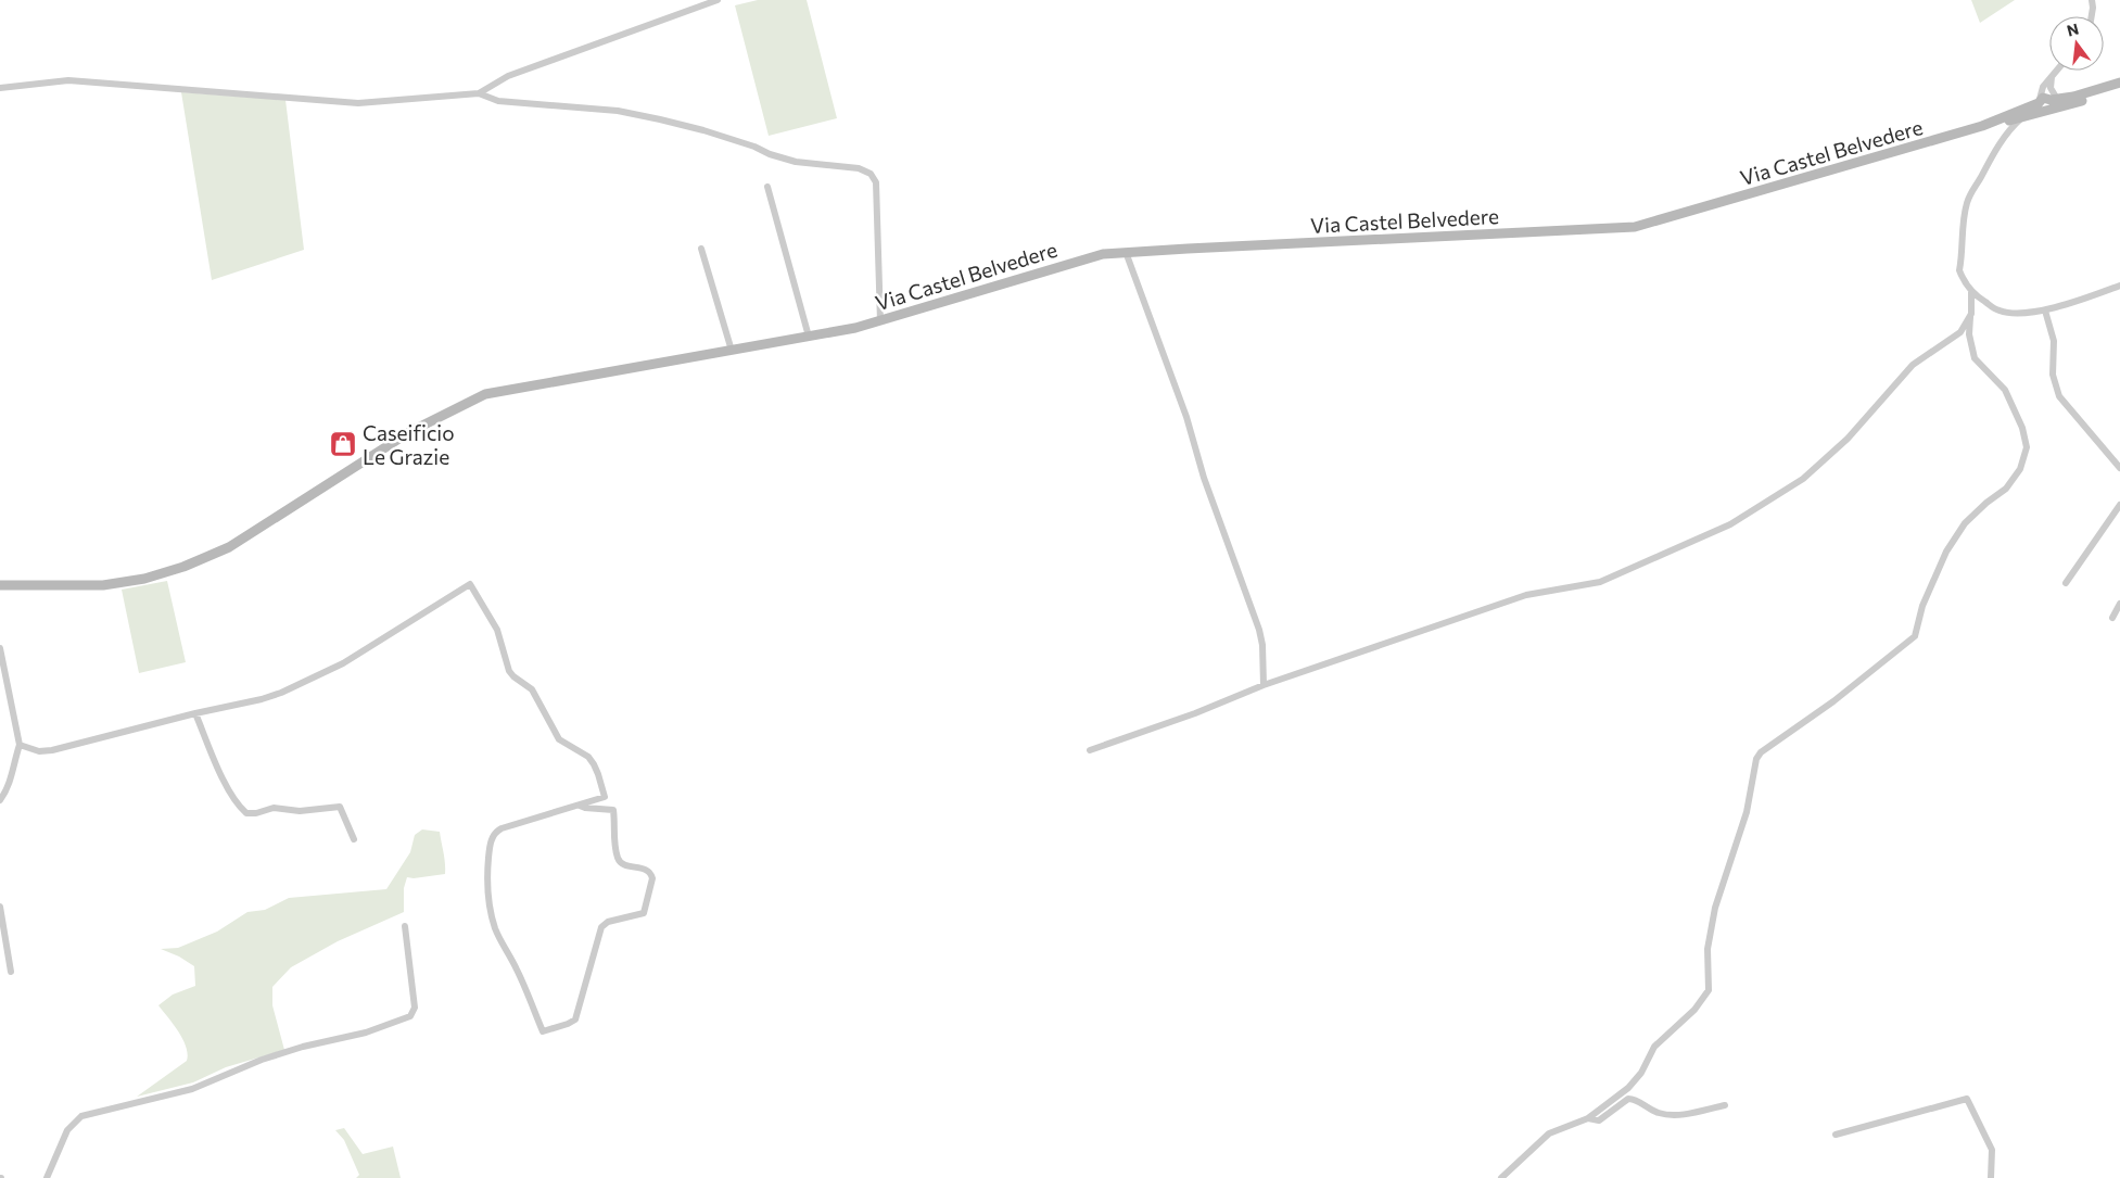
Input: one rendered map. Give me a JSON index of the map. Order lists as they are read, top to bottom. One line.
{"streets":{"street":["Via Castel Belvedere"]},"places":{"shop":["Caseificio Le Grazie"]},"north":"top"}
